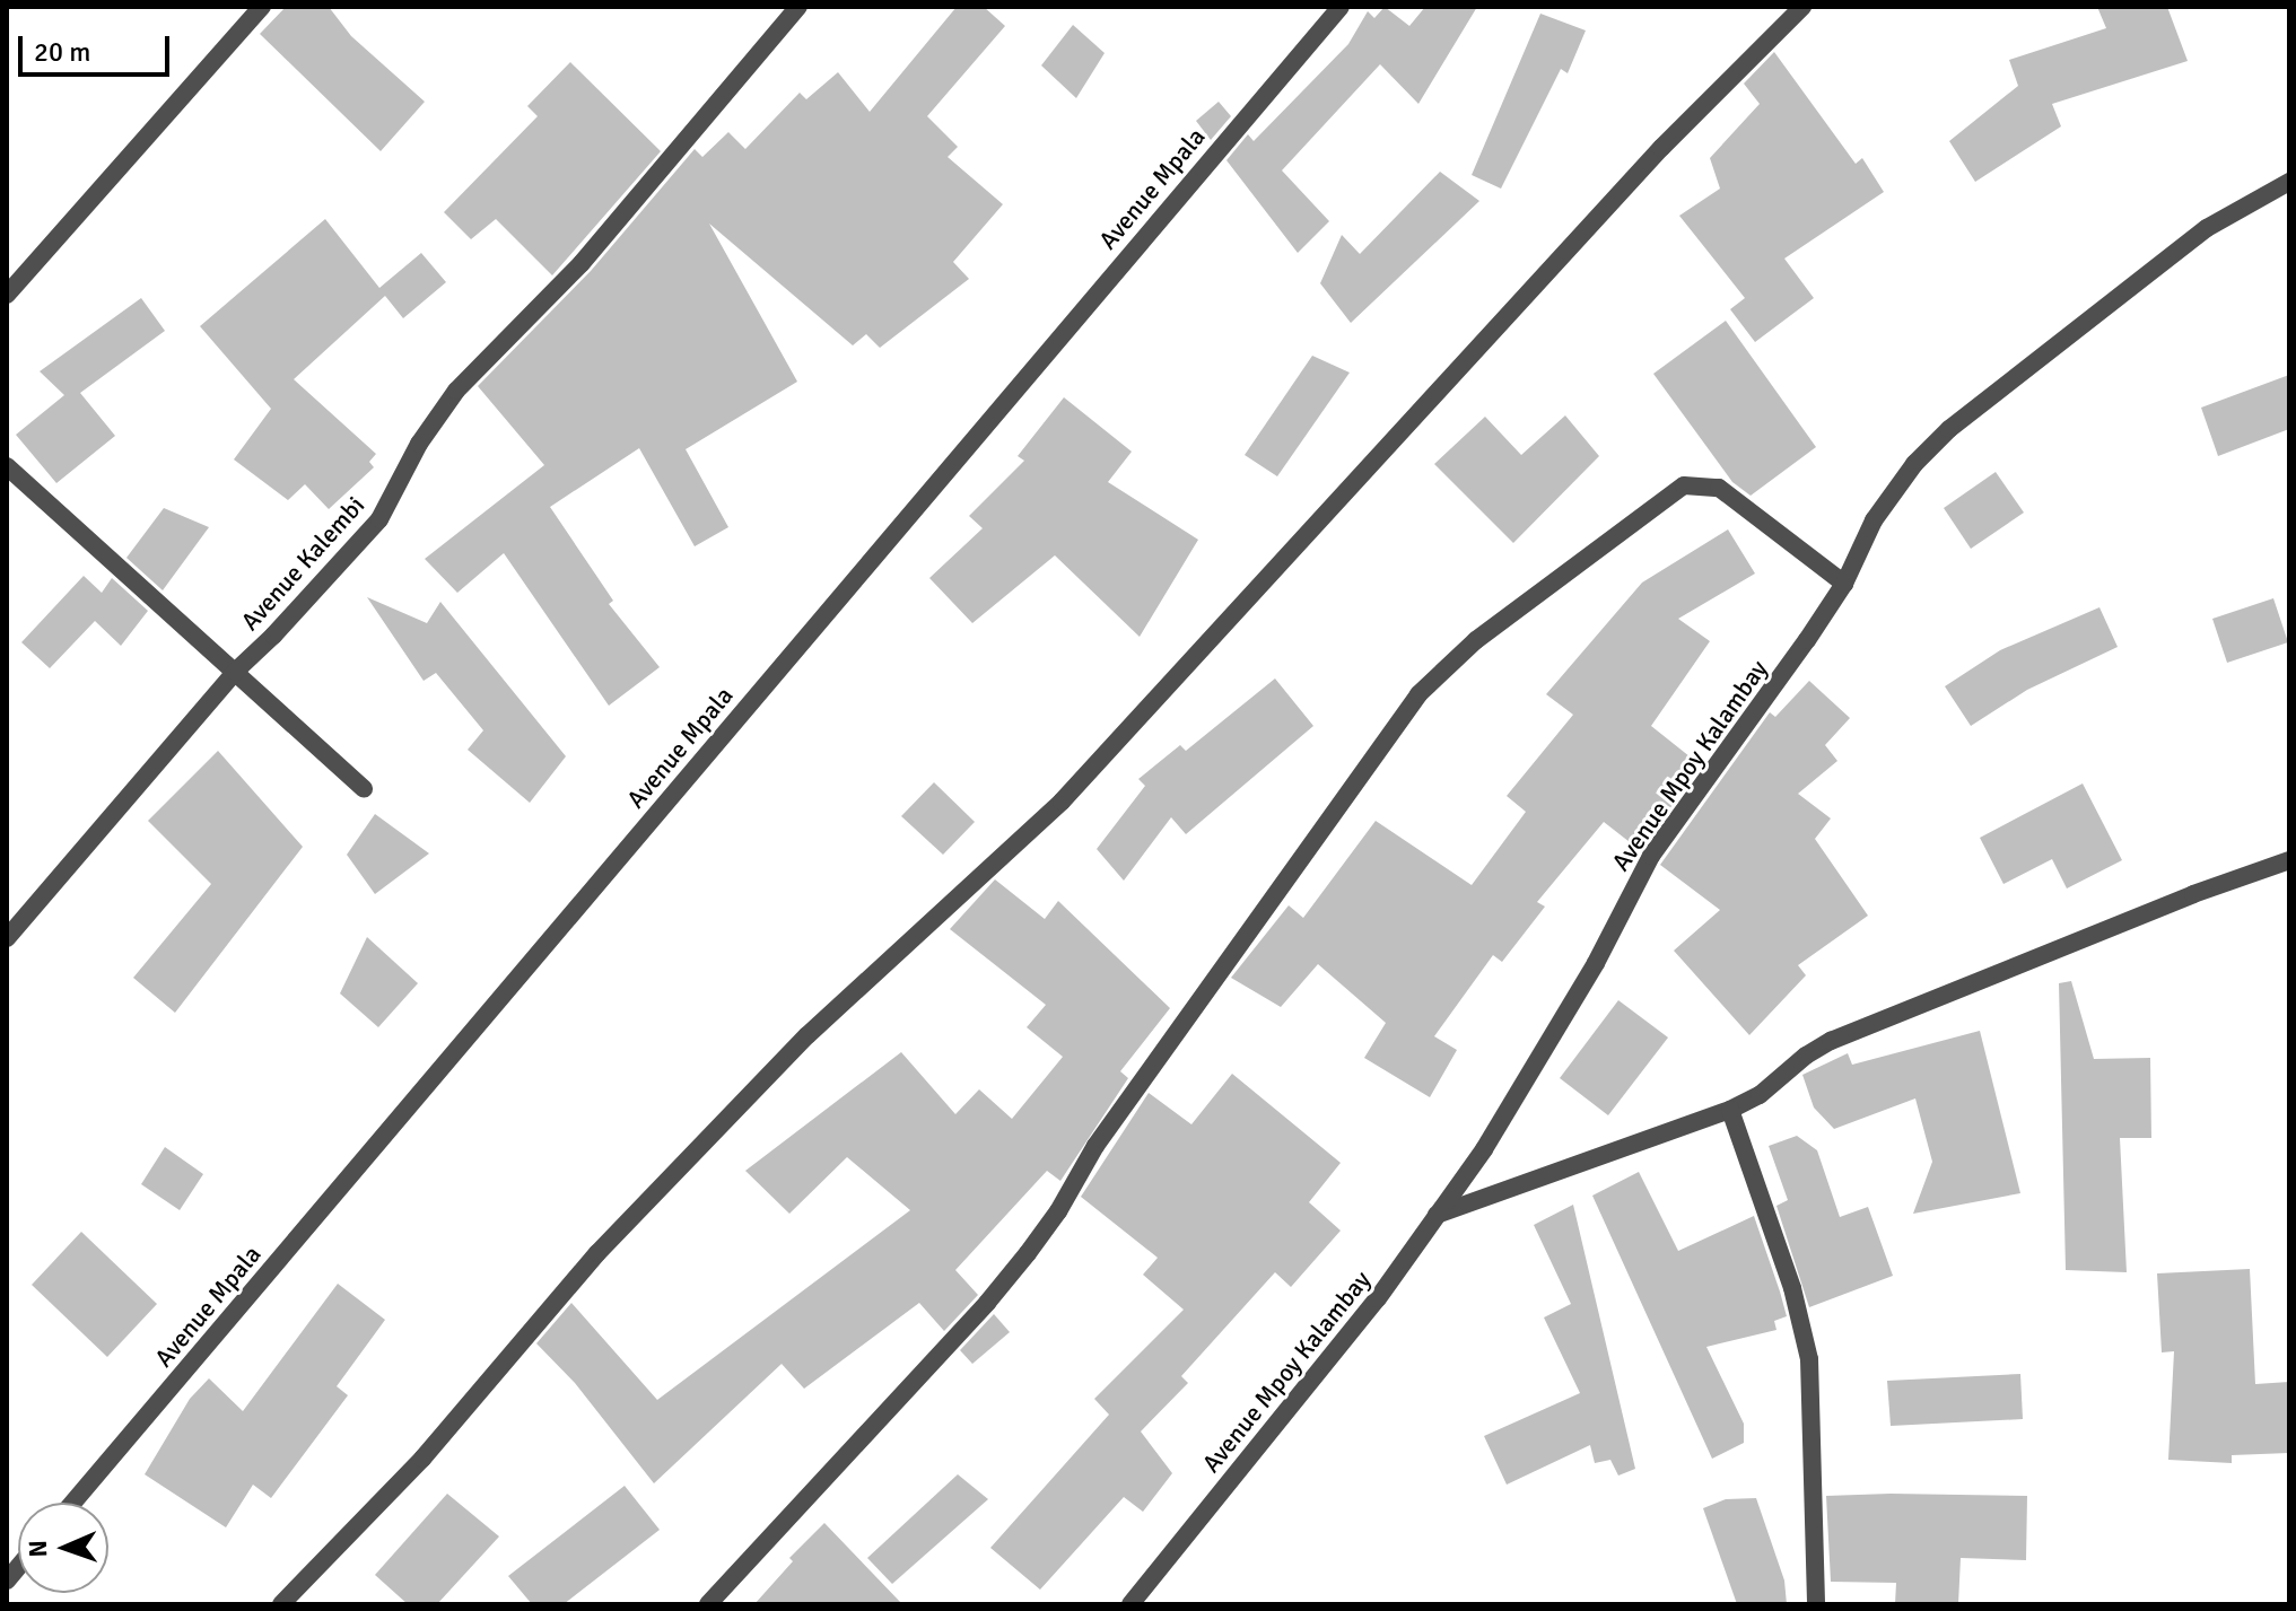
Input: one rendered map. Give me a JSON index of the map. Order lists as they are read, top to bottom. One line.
{"streets":{"street":["Avenue Mpala","Avenue Kalembi","Avenue Mpoy Kalambay"]},"scale_bar":"20 m","north":"left"}
